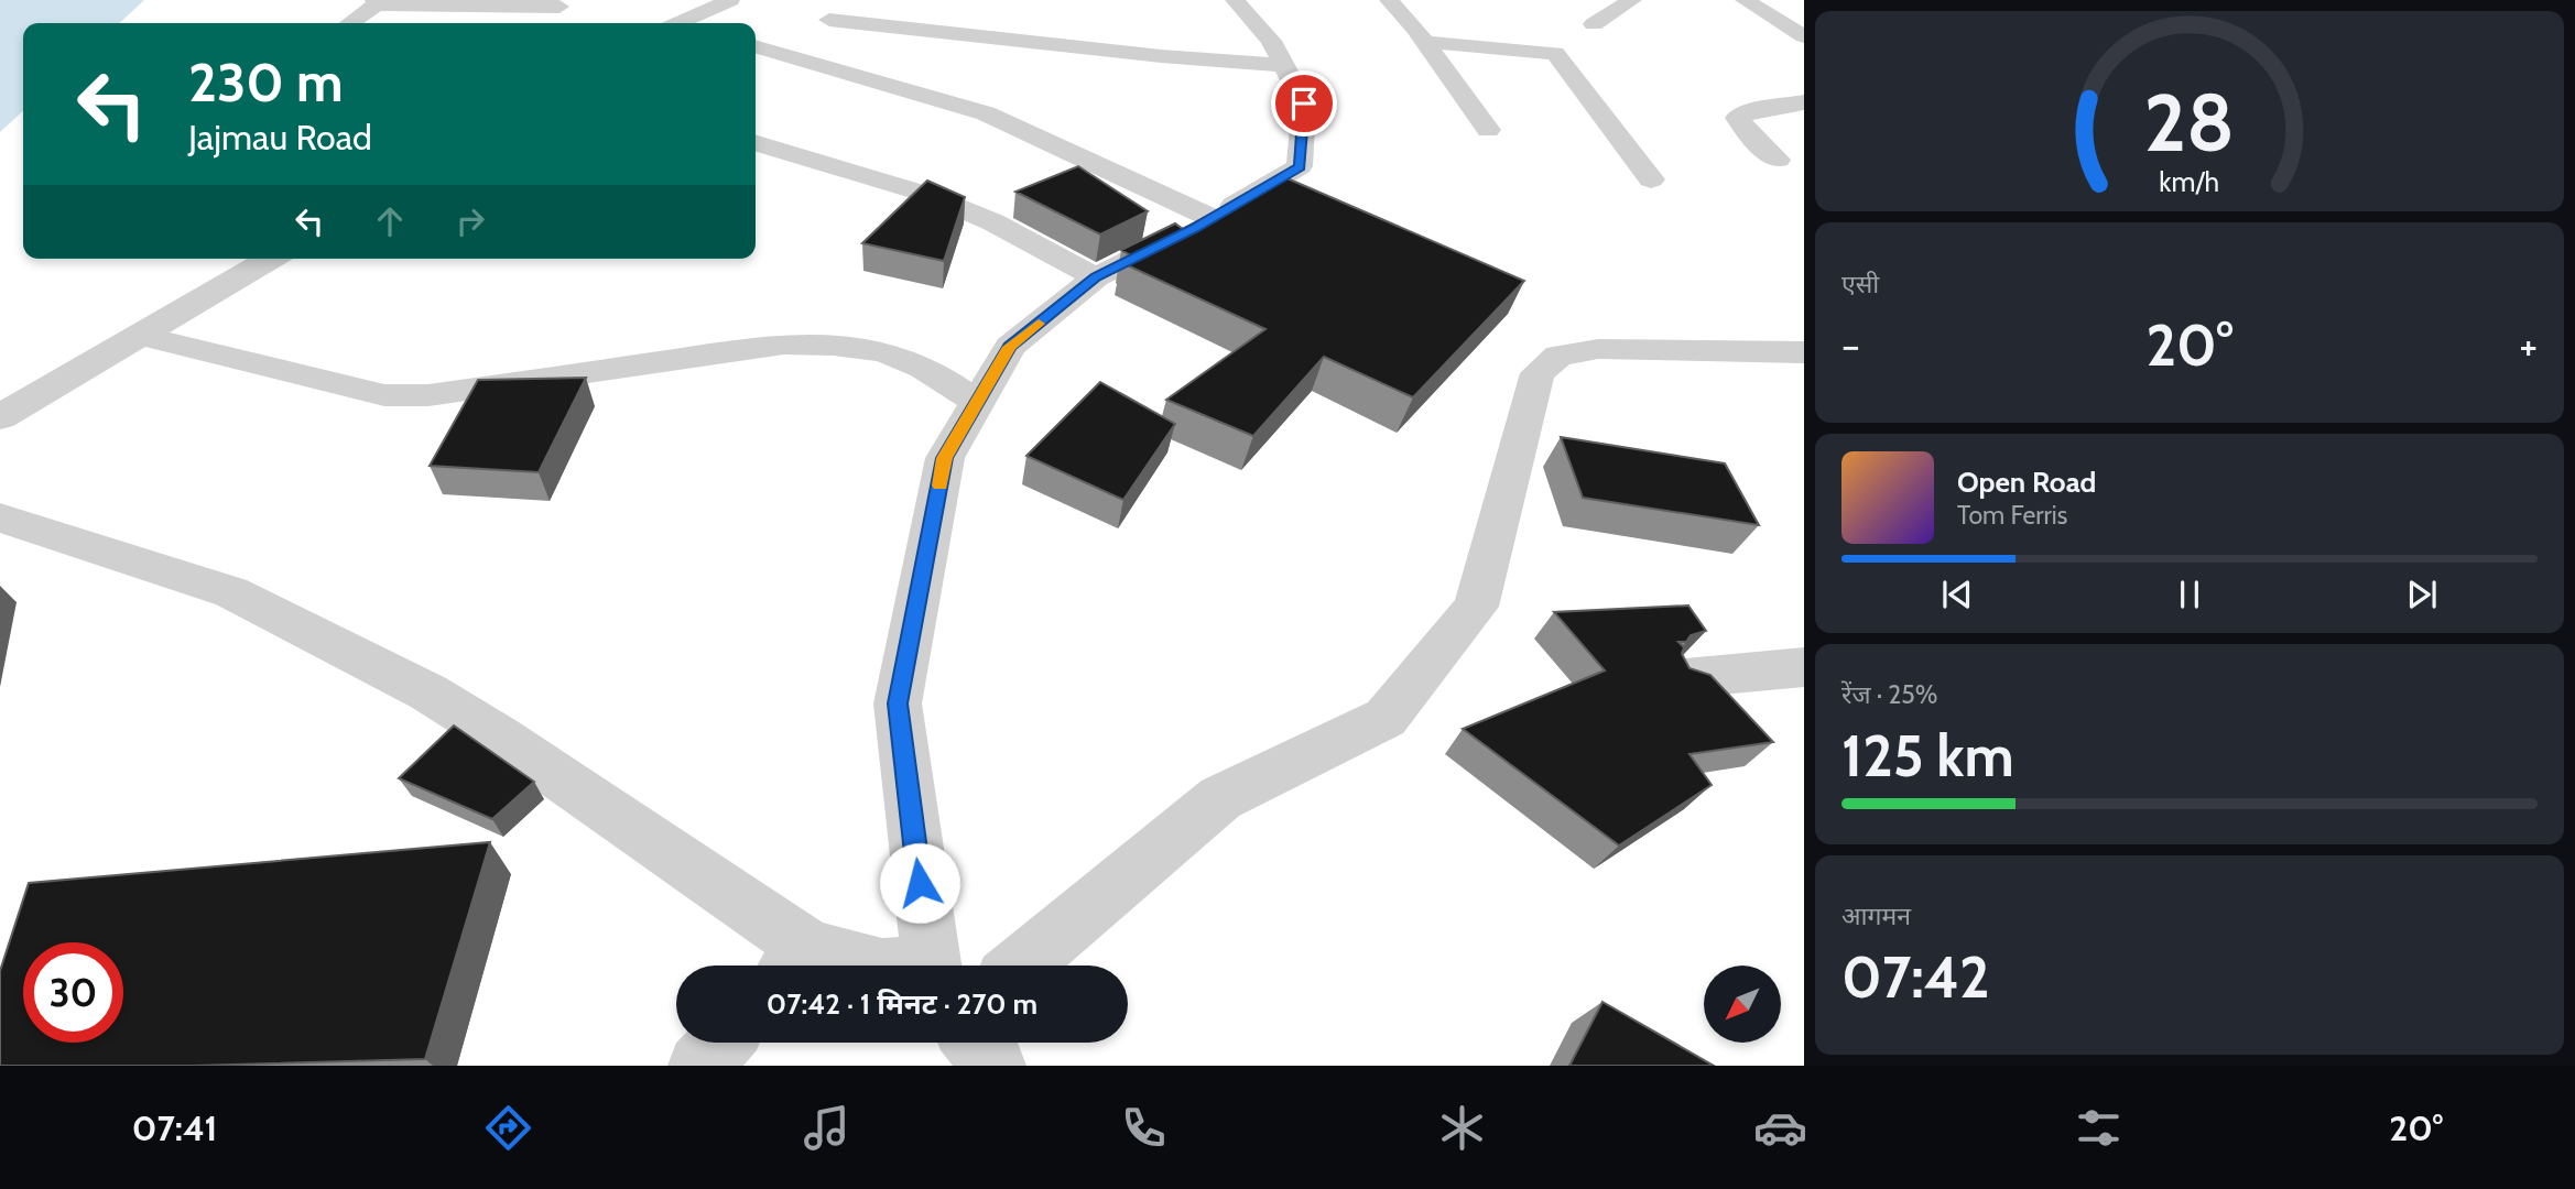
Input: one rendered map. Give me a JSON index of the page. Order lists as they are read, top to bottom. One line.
{"north":"bottom left","page":{"turn":["230 m","Jajmau Road"],"tile":["एसी",["रेंज · 25%","125 km"],["आगमन","07:42"]],"heat":["−","20°","+"],"song":["Open Road","Tom Ferris"],"limit":"30","trip":"07:42 · 1 मिनट · 270 m","tabs":["07:41","20°"],"gauge":["28","km/h"]}}
